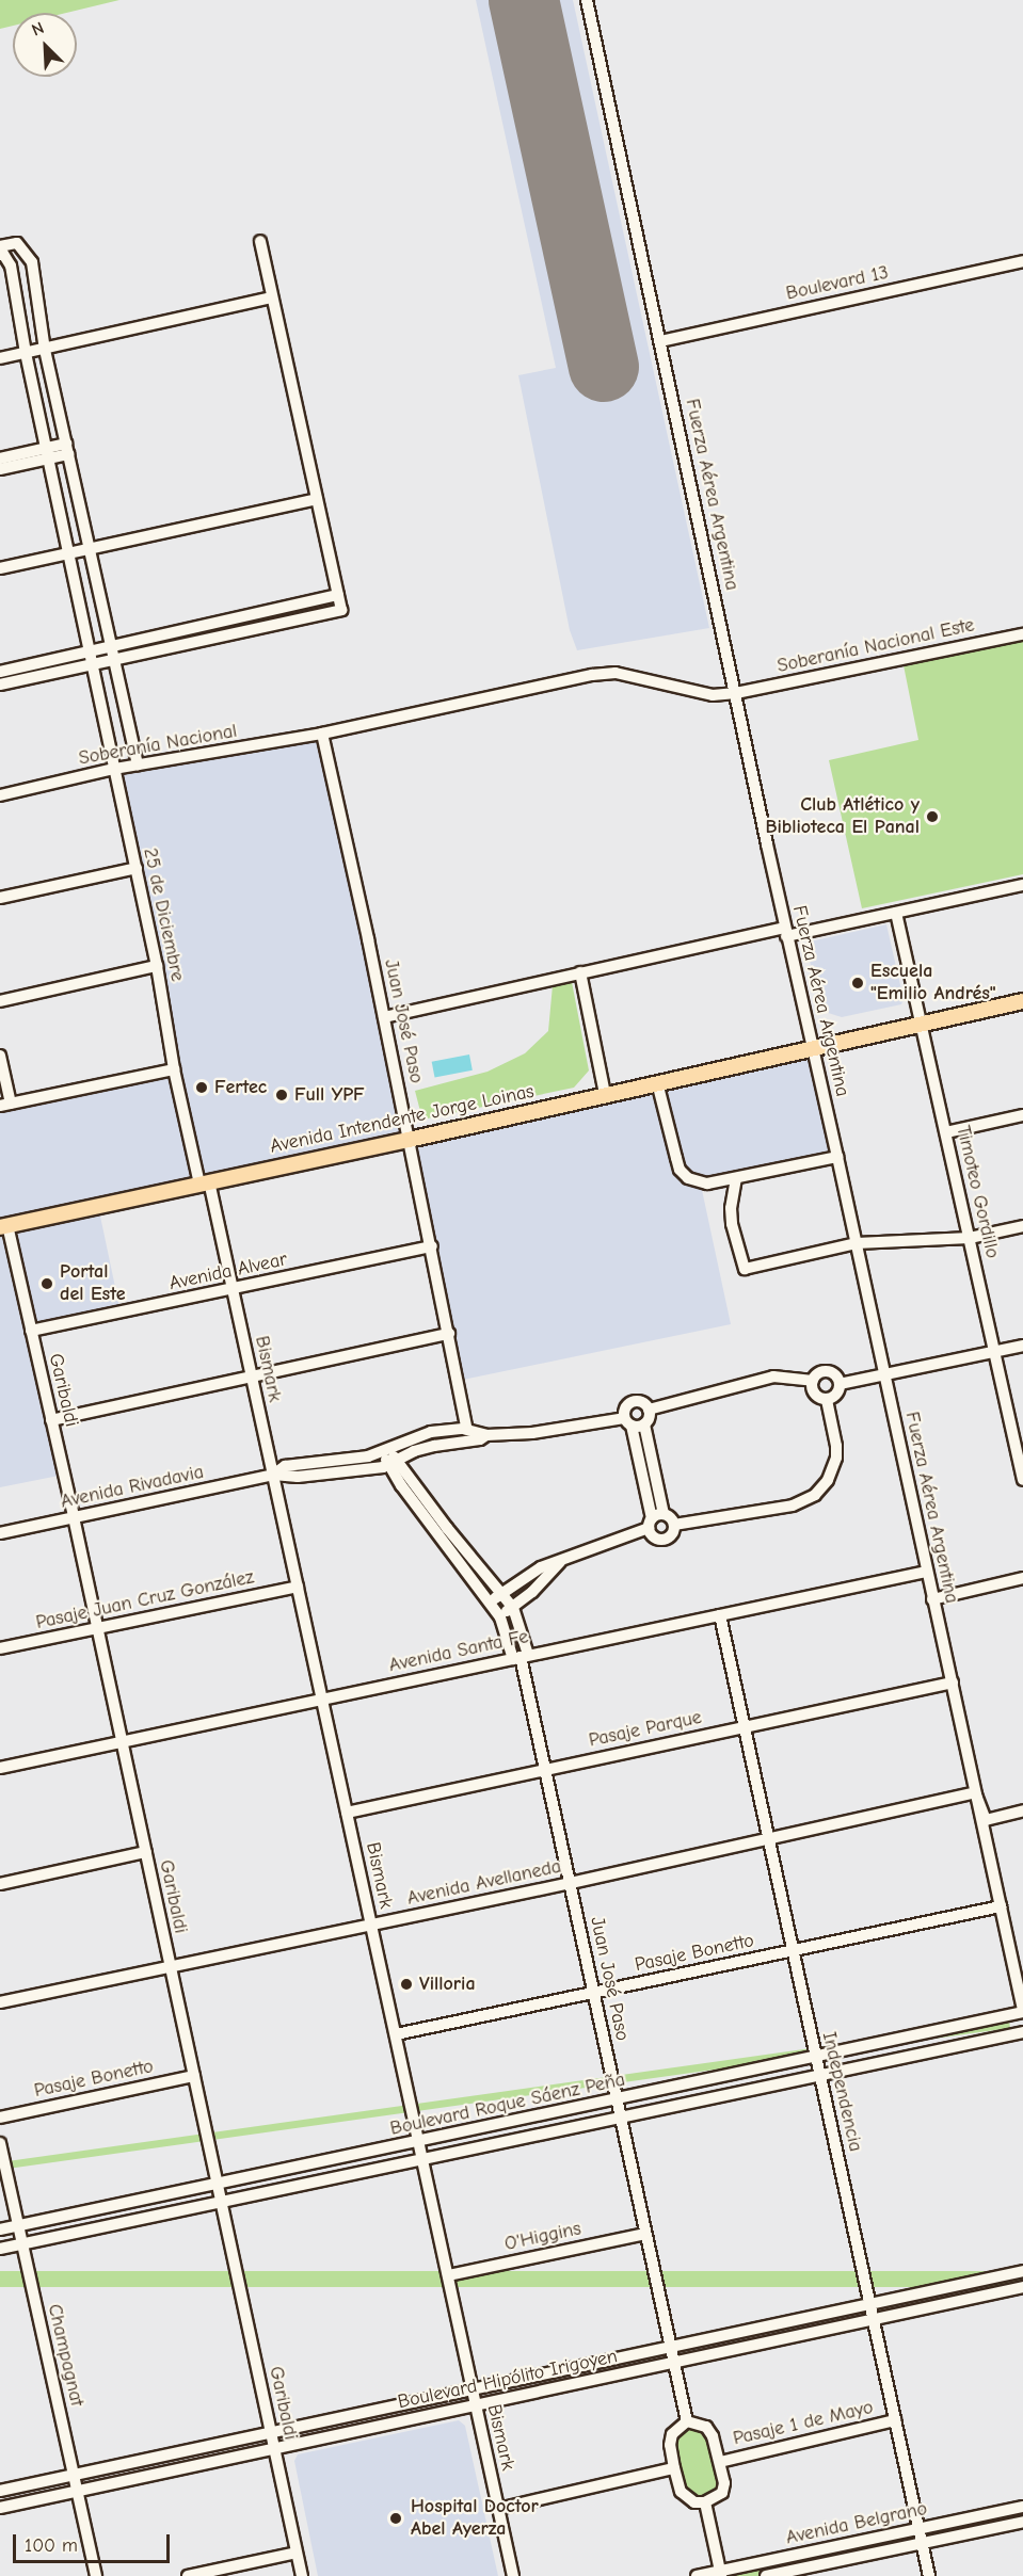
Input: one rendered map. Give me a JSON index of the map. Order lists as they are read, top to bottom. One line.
{"streets":{"main road":["Avenida Intendente Jorge Loinas"],"street":["Boulevard 13","Fuerza Aérea Argentina","Soberanía Nacional Este","Soberanía Nacional","25 de Diciembre","Juan José Paso","Timoteo Gordillo","Avenida Alvear","Bismark","Garibaldi","Avenida Rivadavia","Pasaje Juan Cruz González","Avenida Santa Fe","Pasaje Parque","Avenida Avellaneda","Pasaje Bonetto","Independencia","Boulevard Roque Sáenz Peña","O'Higgins","Champagnat","Boulevard Hipólito Irigoyen","Pasaje 1 de Mayo","Avenida Belgrano"]},"crossings":[["Boulevard 13","Fuerza Aérea Argentina"],["Fuerza Aérea Argentina","Soberanía Nacional Este"],["Fuerza Aérea Argentina","Avenida Intendente Jorge Loinas"],["Fuerza Aérea Argentina","Avenida Rivadavia"],["Fuerza Aérea Argentina","Avenida Santa Fe"],["Fuerza Aérea Argentina","Pasaje Parque"],["Fuerza Aérea Argentina","Avenida Avellaneda"],["Fuerza Aérea Argentina","Pasaje Bonetto"],["Fuerza Aérea Argentina","Boulevard Roque Sáenz Peña"],["Soberanía Nacional Este","Soberanía Nacional"],["Soberanía Nacional Este","Juan José Paso"],["Soberanía Nacional","25 de Diciembre"],["Soberanía Nacional","Juan José Paso"],["25 de Diciembre","Avenida Intendente Jorge Loinas"],["25 de Diciembre","Bismark"],["Juan José Paso","Avenida Intendente Jorge Loinas"],["Juan José Paso","Avenida Alvear"],["Juan José Paso","Avenida Rivadavia"],["Juan José Paso","Avenida Santa Fe"],["Juan José Paso","Pasaje Parque"],["Juan José Paso","Avenida Avellaneda"],["Juan José Paso","Pasaje Bonetto"],["Juan José Paso","Boulevard Roque Sáenz Peña"],["Juan José Paso","O'Higgins"],["Juan José Paso","Boulevard Hipólito Irigoyen"],["Avenida Intendente Jorge Loinas","Timoteo Gordillo"],["Avenida Intendente Jorge Loinas","Bismark"],["Avenida Intendente Jorge Loinas","Garibaldi"],["Timoteo Gordillo","Avenida Rivadavia"],["Avenida Alvear","Bismark"],["Avenida Alvear","Garibaldi"],["Bismark","Avenida Rivadavia"],["Bismark","Pasaje Juan Cruz González"],["Bismark","Avenida Santa Fe"],["Bismark","Pasaje Parque"],["Bismark","Avenida Avellaneda"],["Bismark","Pasaje Bonetto"],["Bismark","Boulevard Roque Sáenz Peña"],["Bismark","O'Higgins"],["Bismark","Boulevard Hipólito Irigoyen"],["Garibaldi","Avenida Rivadavia"],["Garibaldi","Pasaje Juan Cruz González"],["Garibaldi","Avenida Santa Fe"],["Garibaldi","Avenida Avellaneda"],["Garibaldi","Pasaje Bonetto"],["Garibaldi","Boulevard Roque Sáenz Peña"],["Garibaldi","Boulevard Hipólito Irigoyen"],["Avenida Santa Fe","Independencia"],["Pasaje Parque","Independencia"],["Avenida Avellaneda","Independencia"],["Pasaje Bonetto","Independencia"],["Independencia","Boulevard Roque Sáenz Peña"],["Independencia","Boulevard Hipólito Irigoyen"],["Independencia","Pasaje 1 de Mayo"],["Independencia","Avenida Belgrano"],["Boulevard Roque Sáenz Peña","Champagnat"],["Champagnat","Boulevard Hipólito Irigoyen"]],"places":["Club Atlético y Biblioteca El Panal","Escuela \"Emilio Andrés\"","Fertec","Full YPF","Portal del Este","Villoria","Hospital Doctor Abel Ayerza"],"scale_bar":"100 m","north":"top left"}
